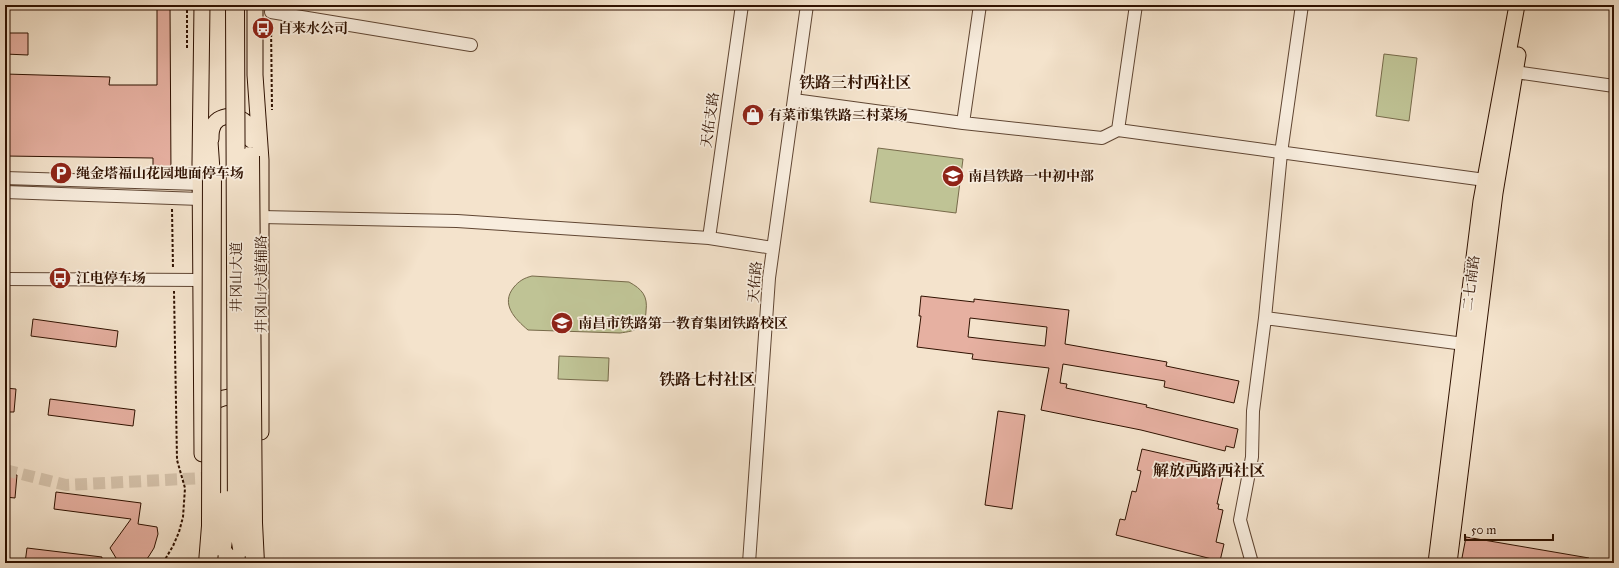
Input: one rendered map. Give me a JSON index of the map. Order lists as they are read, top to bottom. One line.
{"streets":{"highway":["井冈山大道"],"main road":["二七南路","井冈山大道辅路"],"street":["天佑支路","天佑路"]},"districts":["铁路三村西社区","铁路七村社区","解放西路西社区"],"places":{"bus stop":["自来水公司","江电停车场"],"shop":["有菜市集铁路二村菜场"],"parking":["绳金塔福山花园地面停车场"],"school or university":["南昌铁路一中初中部","南昌市铁路第一教育集团铁路校区"]},"scale_bar":"50 m"}
